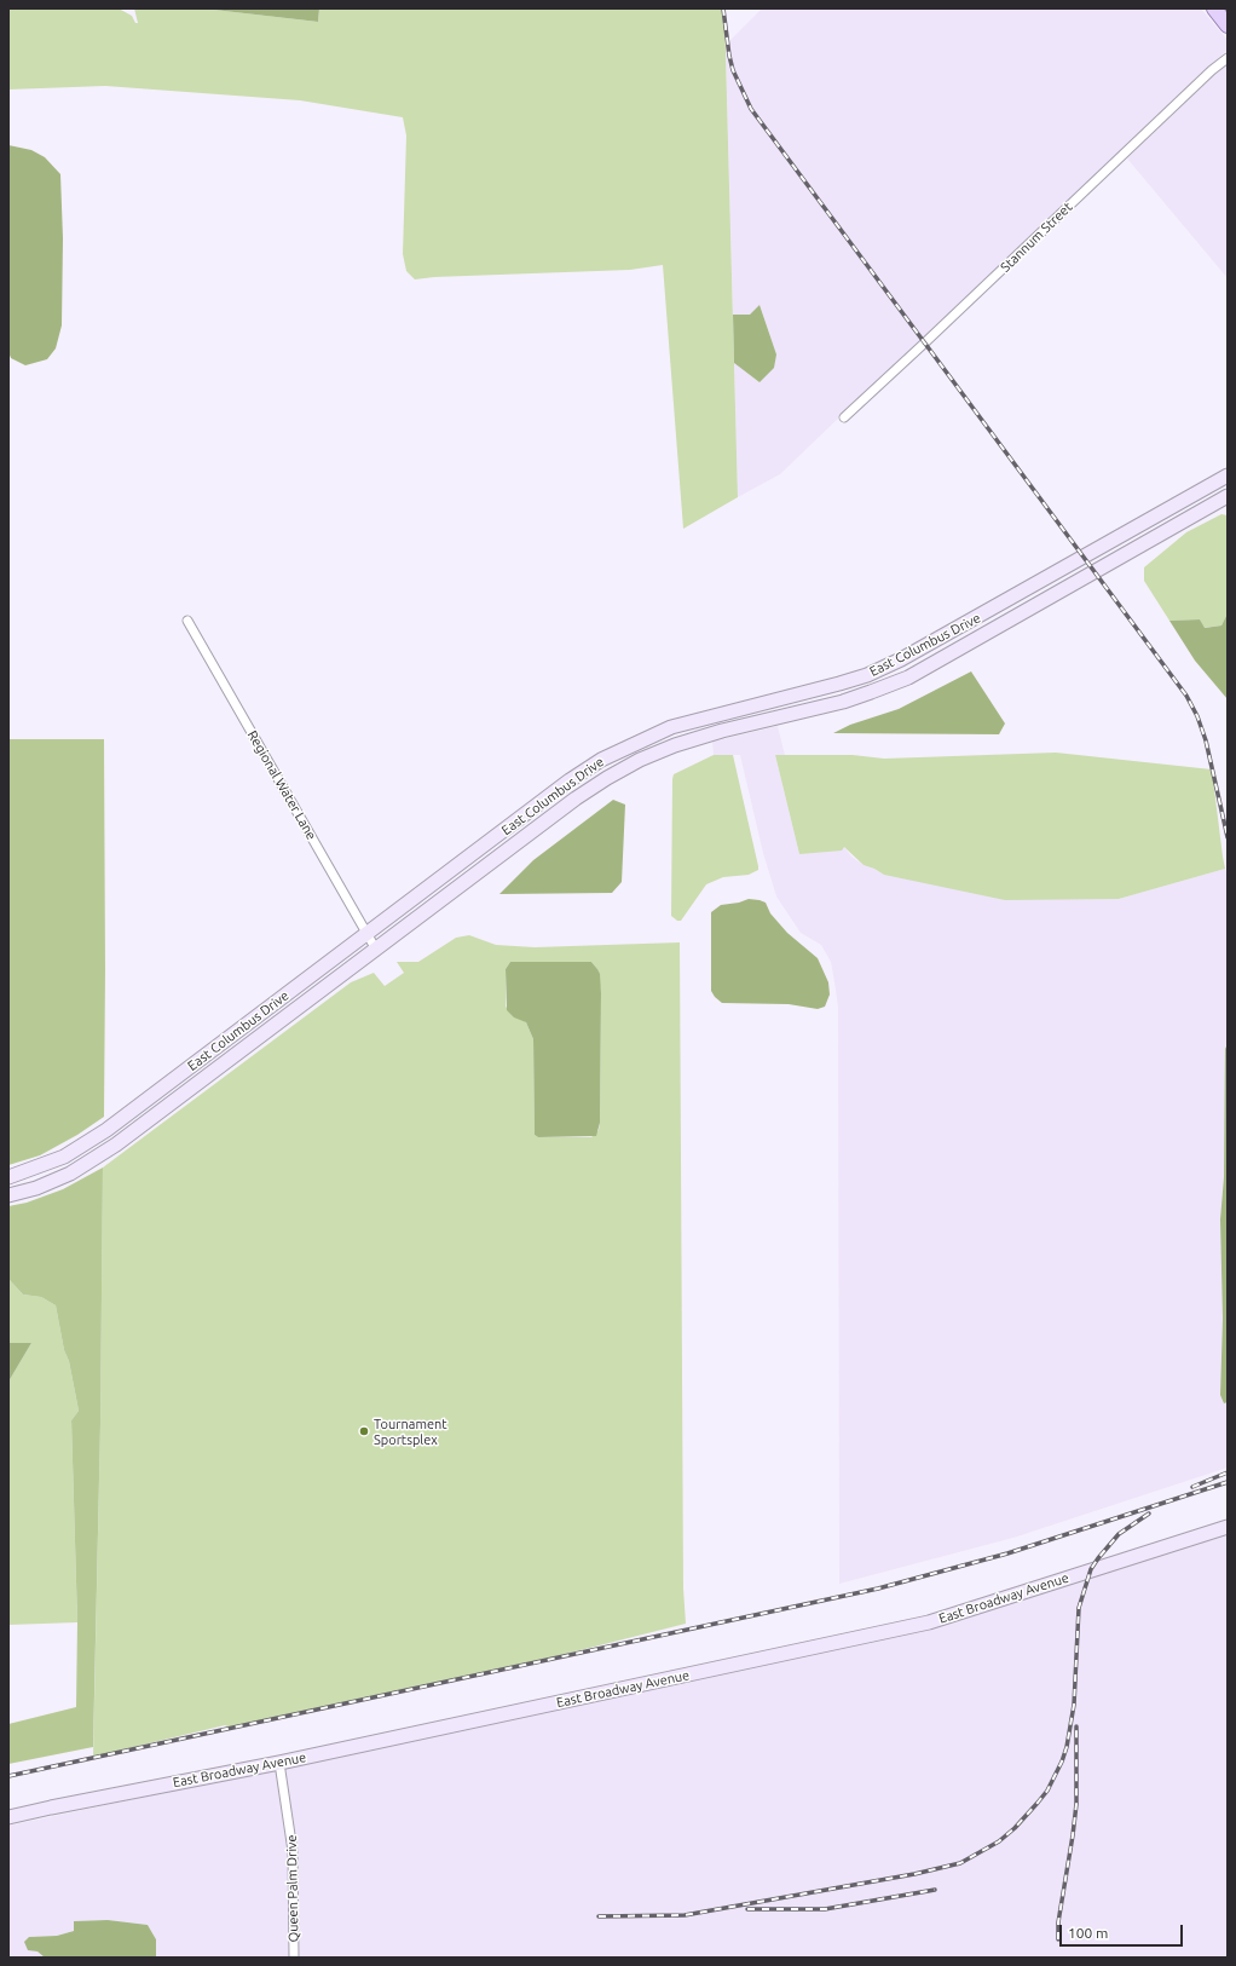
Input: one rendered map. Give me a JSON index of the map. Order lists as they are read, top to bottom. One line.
{"streets":{"street":["Stannum Street","East Columbus Drive","Regional Water Lane","East Broadway Avenue","Queen Palm Drive"]},"crossings":[["East Columbus Drive","Regional Water Lane"],["East Broadway Avenue","Queen Palm Drive"]],"places":["Tournament Sportsplex"],"scale_bar":"100 m"}
